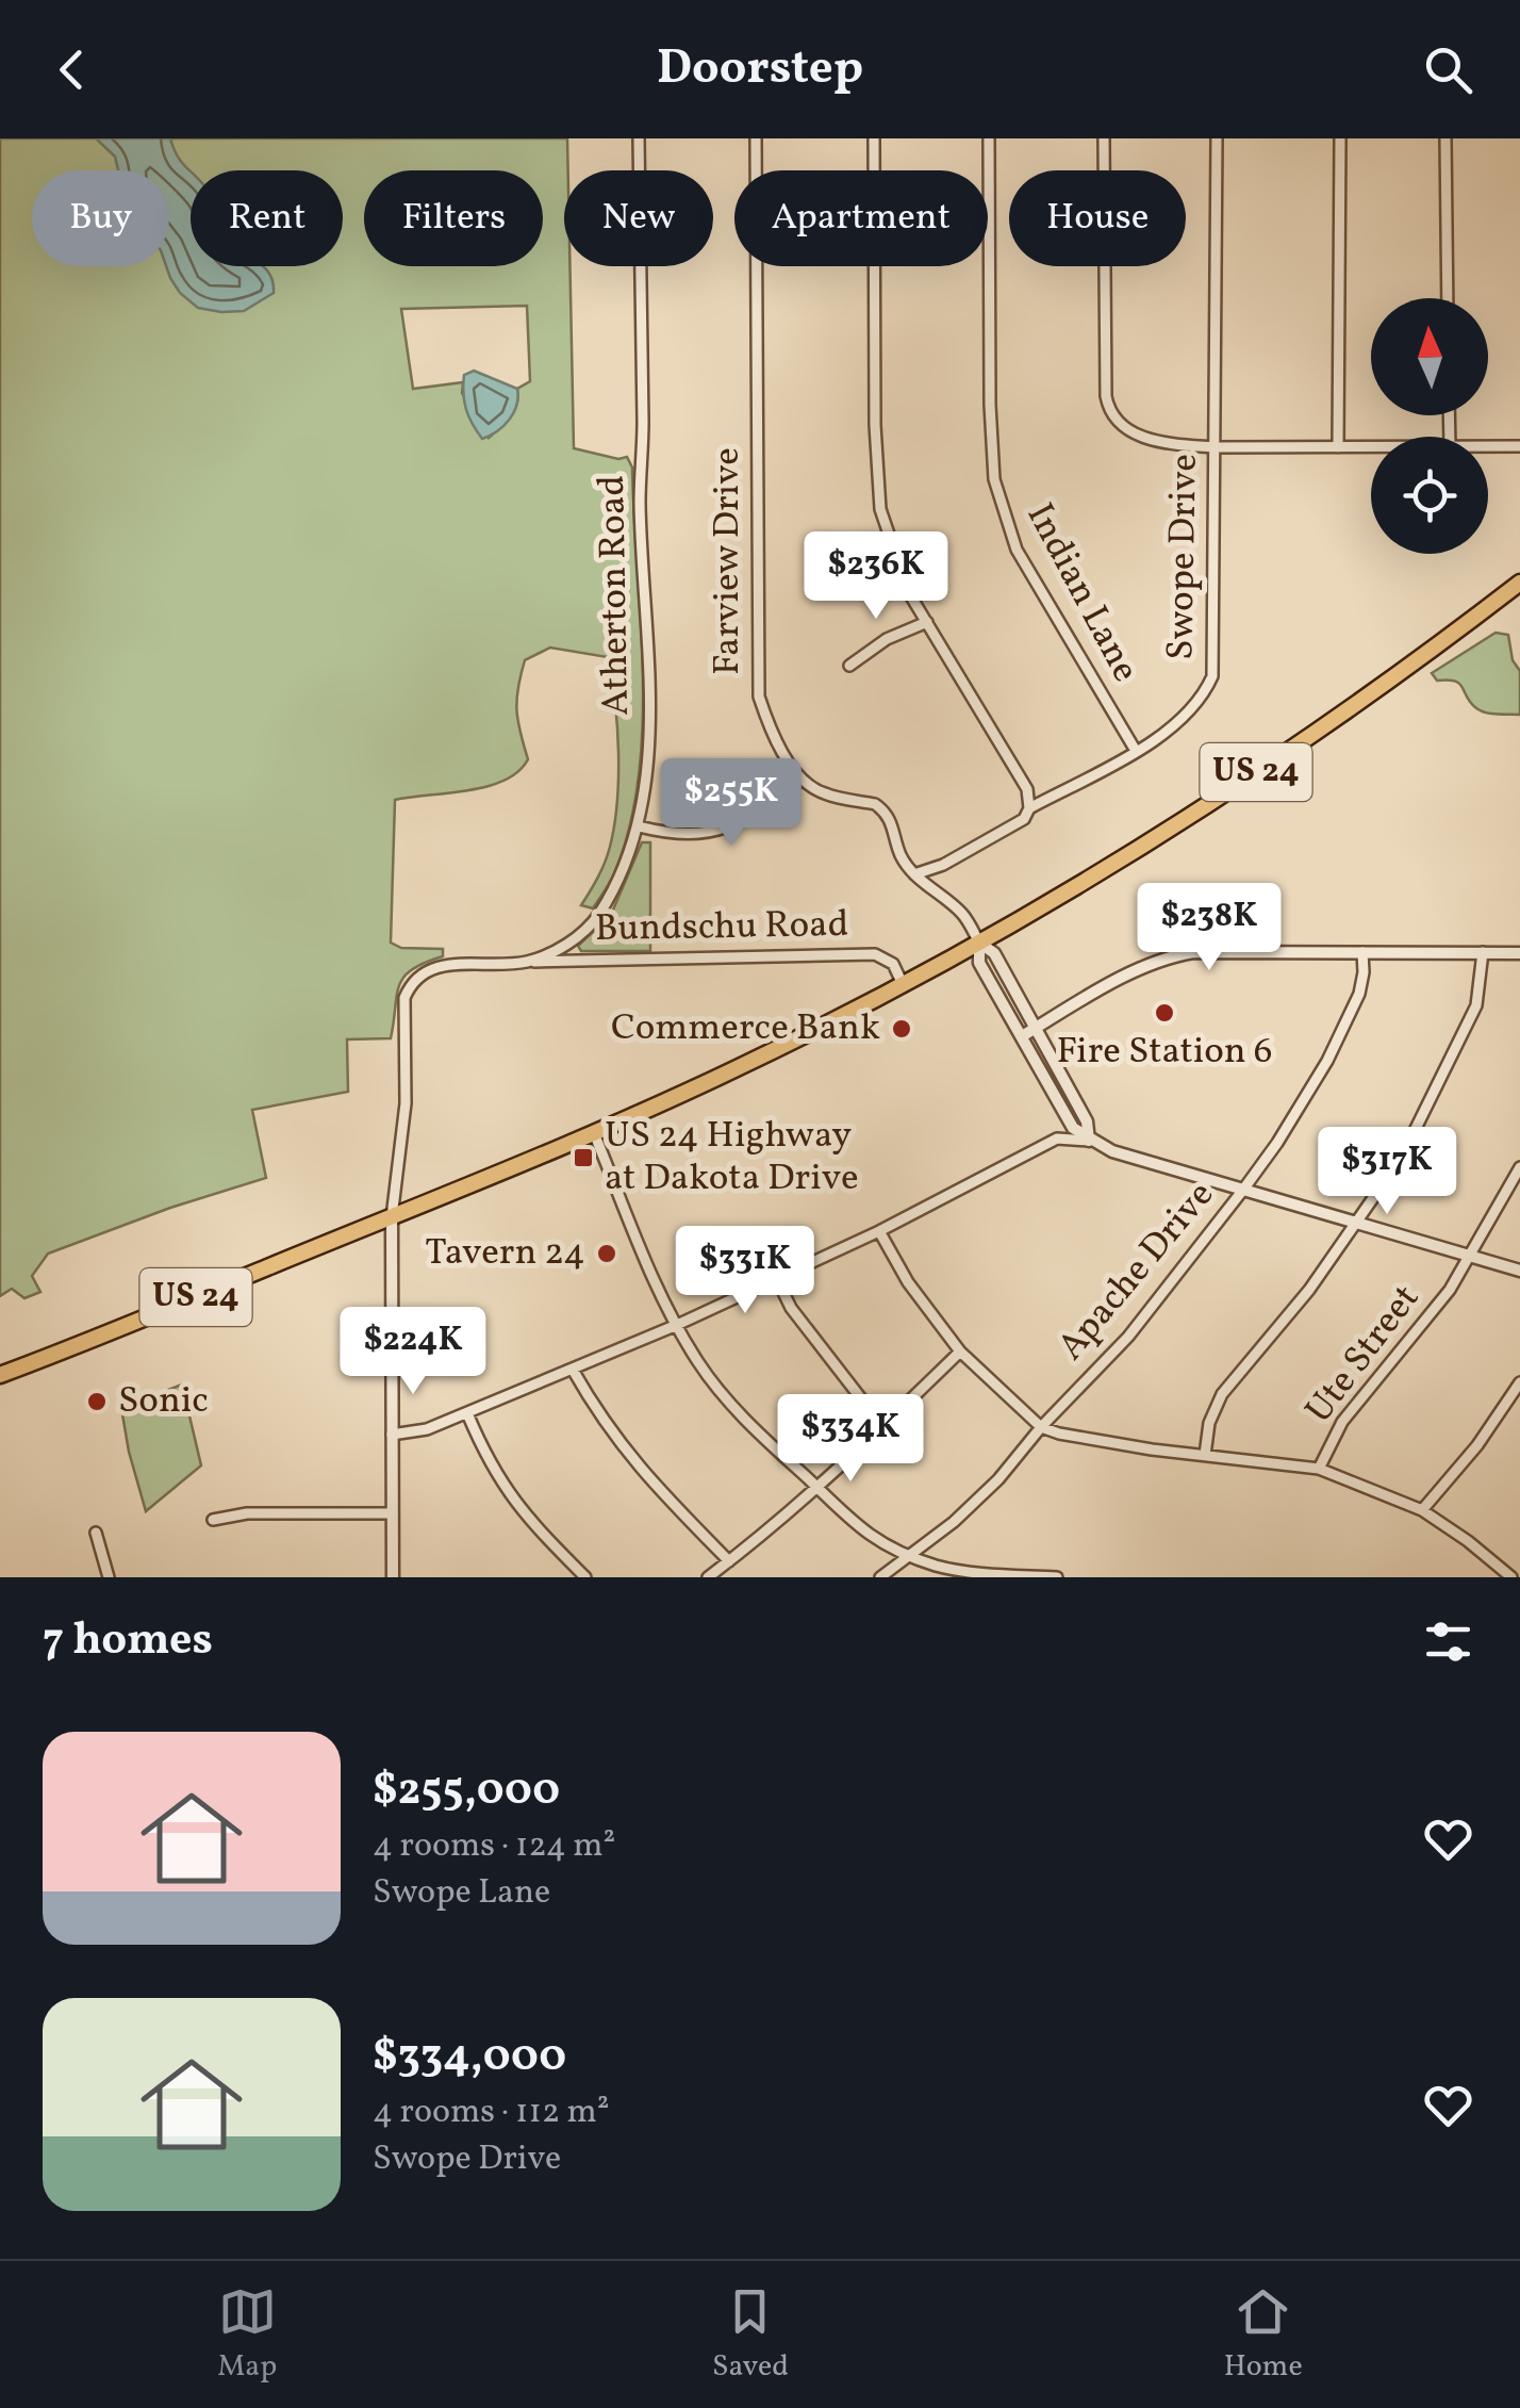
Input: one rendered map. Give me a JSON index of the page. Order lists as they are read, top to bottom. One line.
{"streets":{"highway":["US 24"],"street":["Swope Drive","Farview Drive","Indian Lane","Atherton Road","Bundschu Road","Apache Drive","Ute Street"]},"crossings":[["Swope Drive","Indian Lane"],["Atherton Road","US 24"],["Atherton Road","Bundschu Road"],["US 24","Bundschu Road"]],"places":{"other":["Fire Station 6","Commerce Bank","Tavern 24","Sonic"],"transit":["US 24 Highway at Dakota Drive"]},"north":"top","page":{"header":"Doorstep","chip":["Buy","Rent","Filters","New","Apartment","House"],"price":["$236K","$255K","$238K","$317K","$331K","$224K","$334K"],"heading":"7 homes","list":[{"name":"$255,000","note":"4 rooms · 124 m² · Swope Lane"},{"name":"$334,000","note":"4 rooms · 112 m² · Swope Drive"}],"tabs":["Map","Saved","Home"]}}
